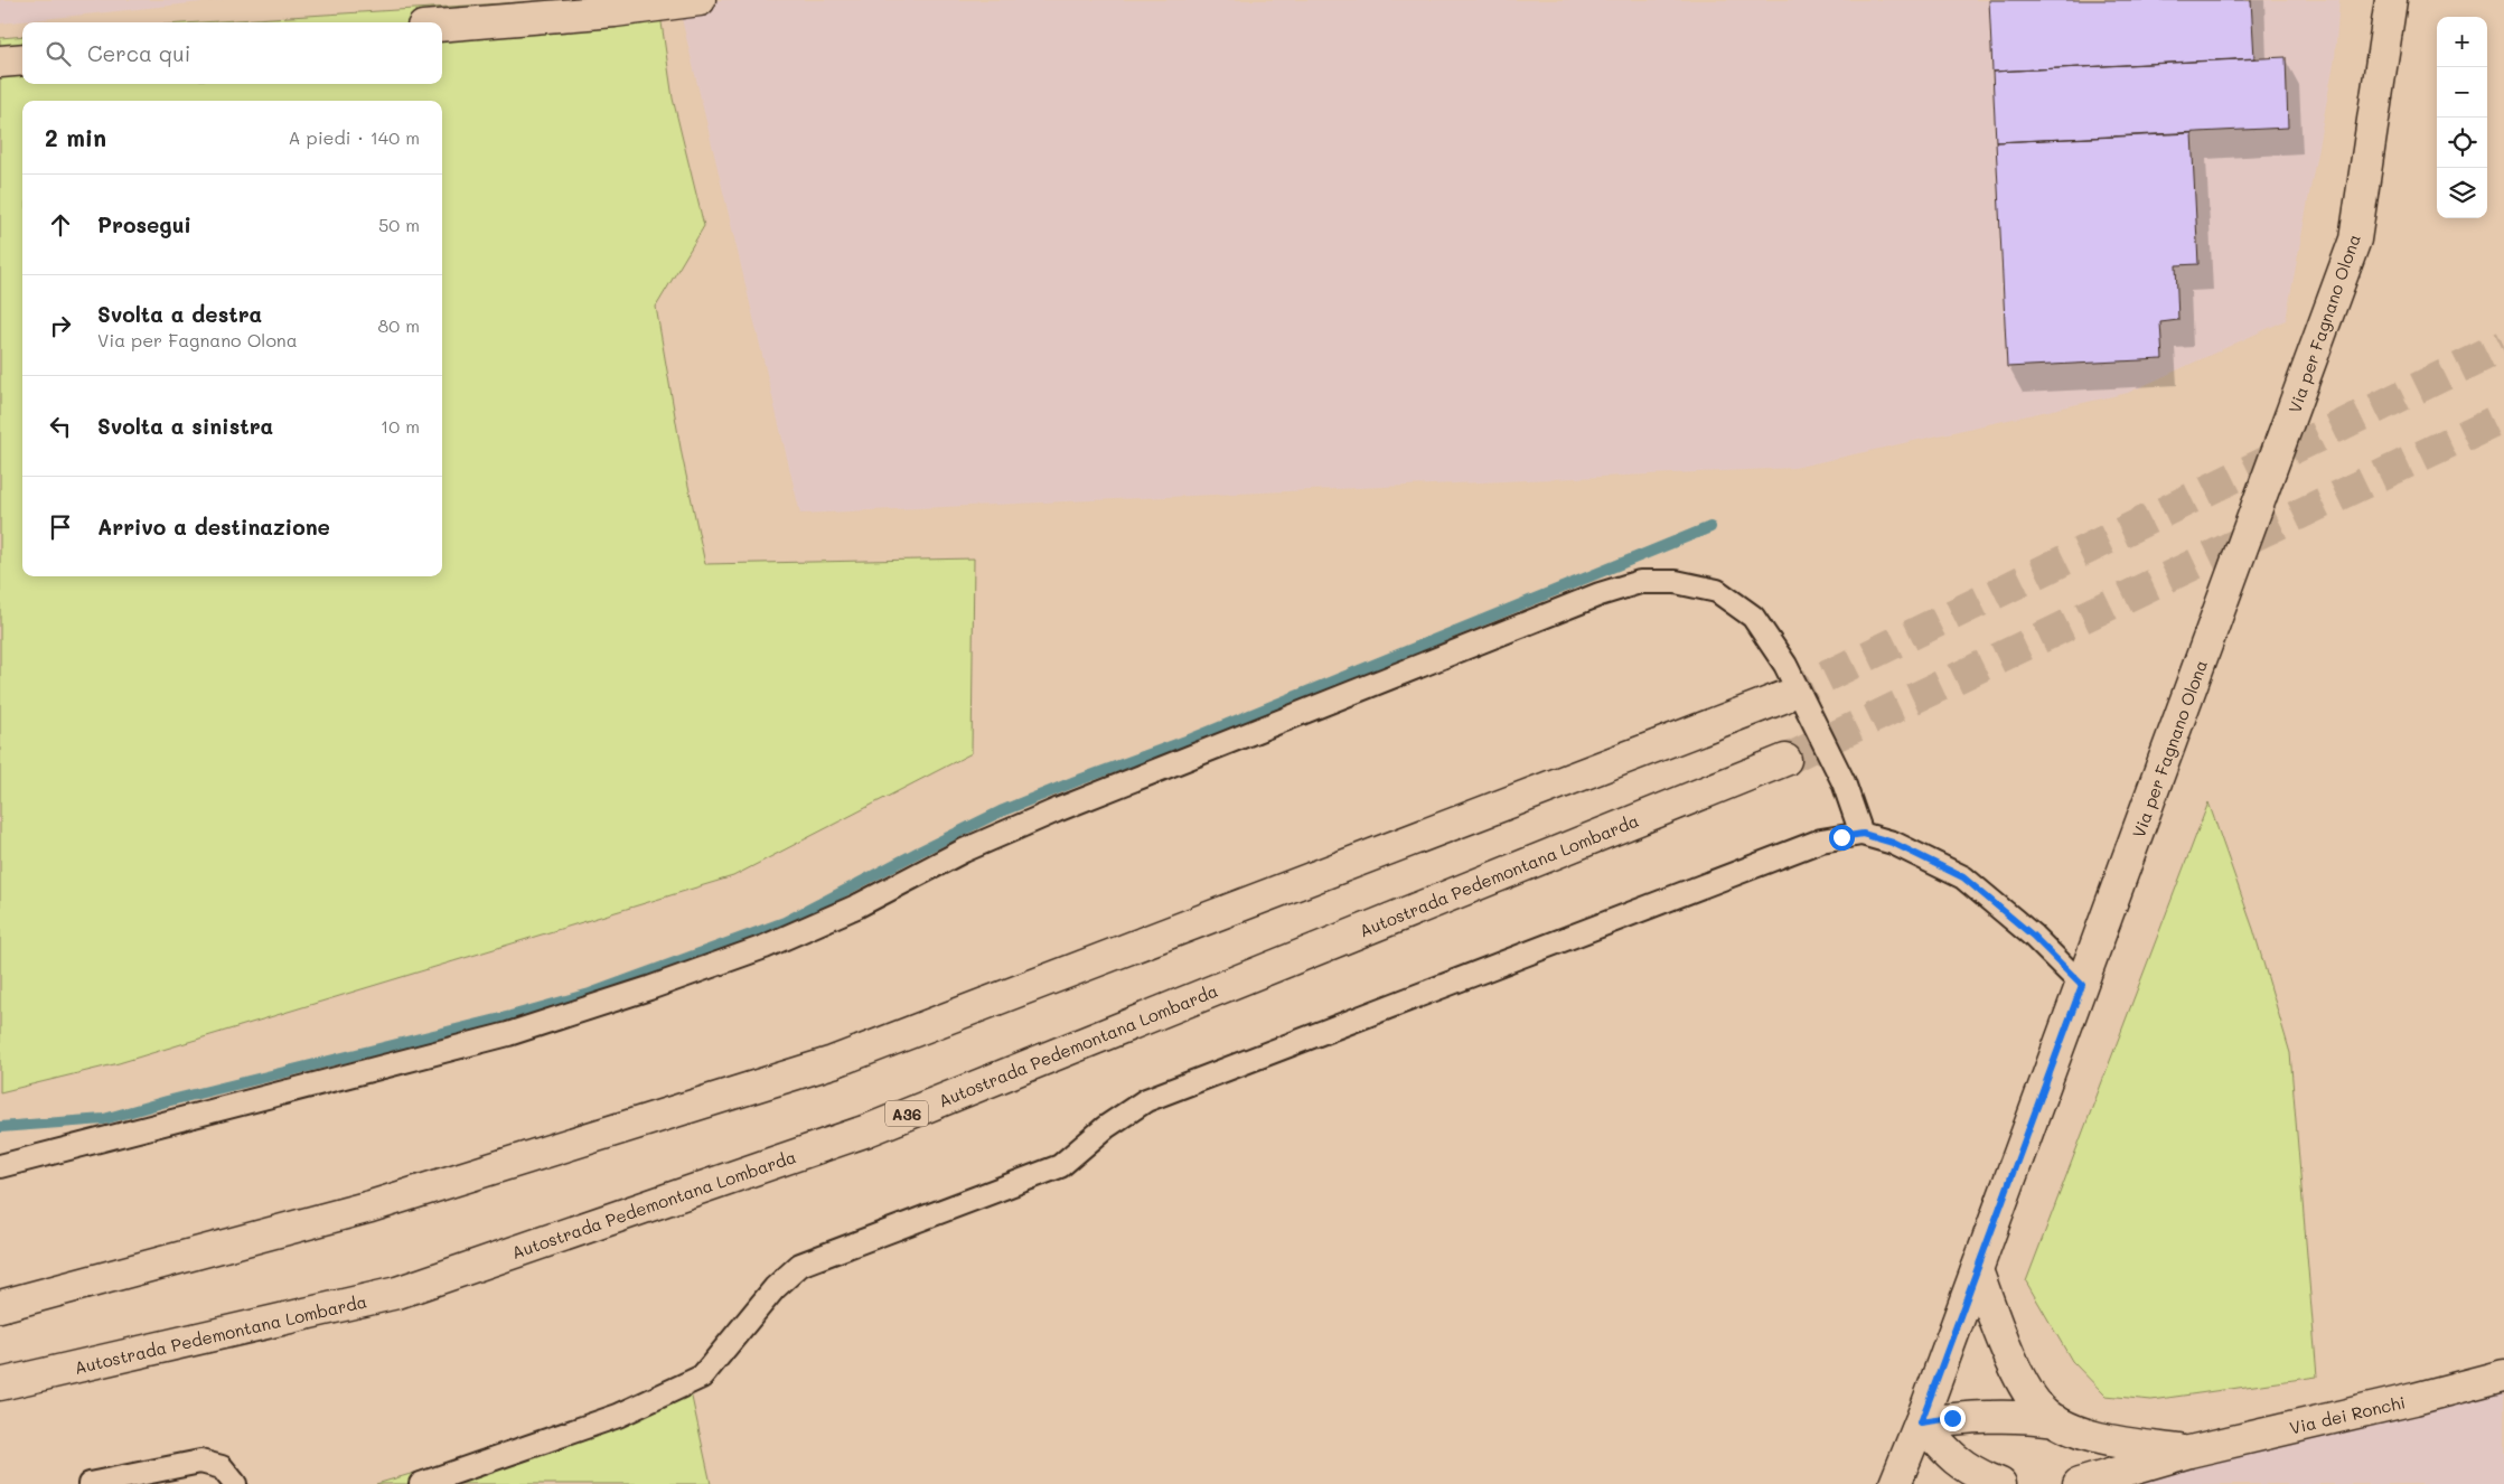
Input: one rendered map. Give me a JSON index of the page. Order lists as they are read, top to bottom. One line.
{"streets":{"main road":["Via per Fagnano Olona","Autostrada Pedemontana Lombarda","A36","Via dei Ronchi"]},"page":{"map_buttons":["+","−"],"search":"Cerca qui","heading":["2 min","A piedi · 140 m"],"list":[["Prosegui","50 m"],["Svolta a destra","Via per Fagnano Olona","80 m"],["Svolta a sinistra","10 m"],"Arrivo a destinazione"]}}
